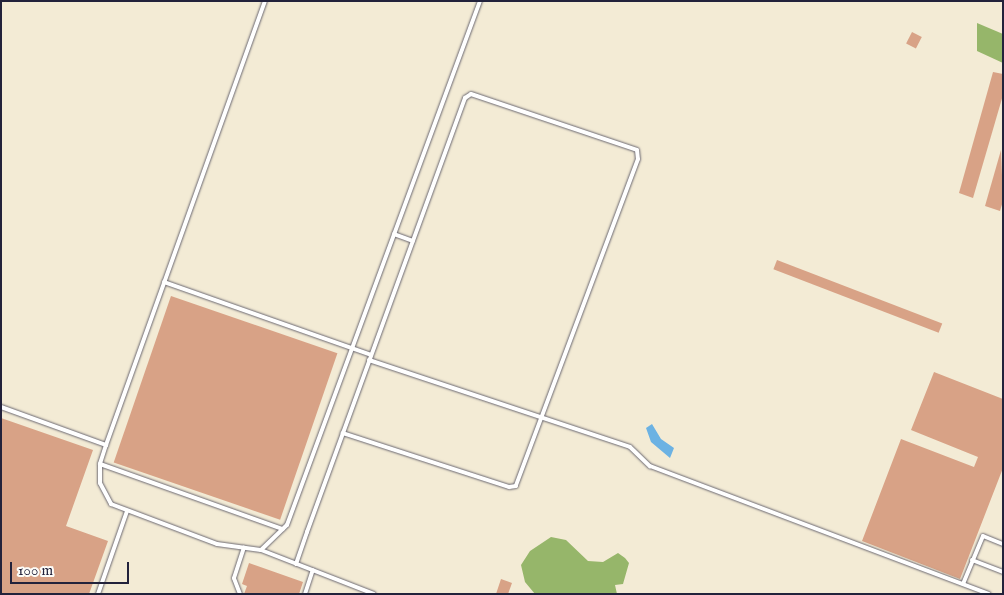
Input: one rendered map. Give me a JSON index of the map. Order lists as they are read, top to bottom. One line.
{"scale_bar":"100 m"}
